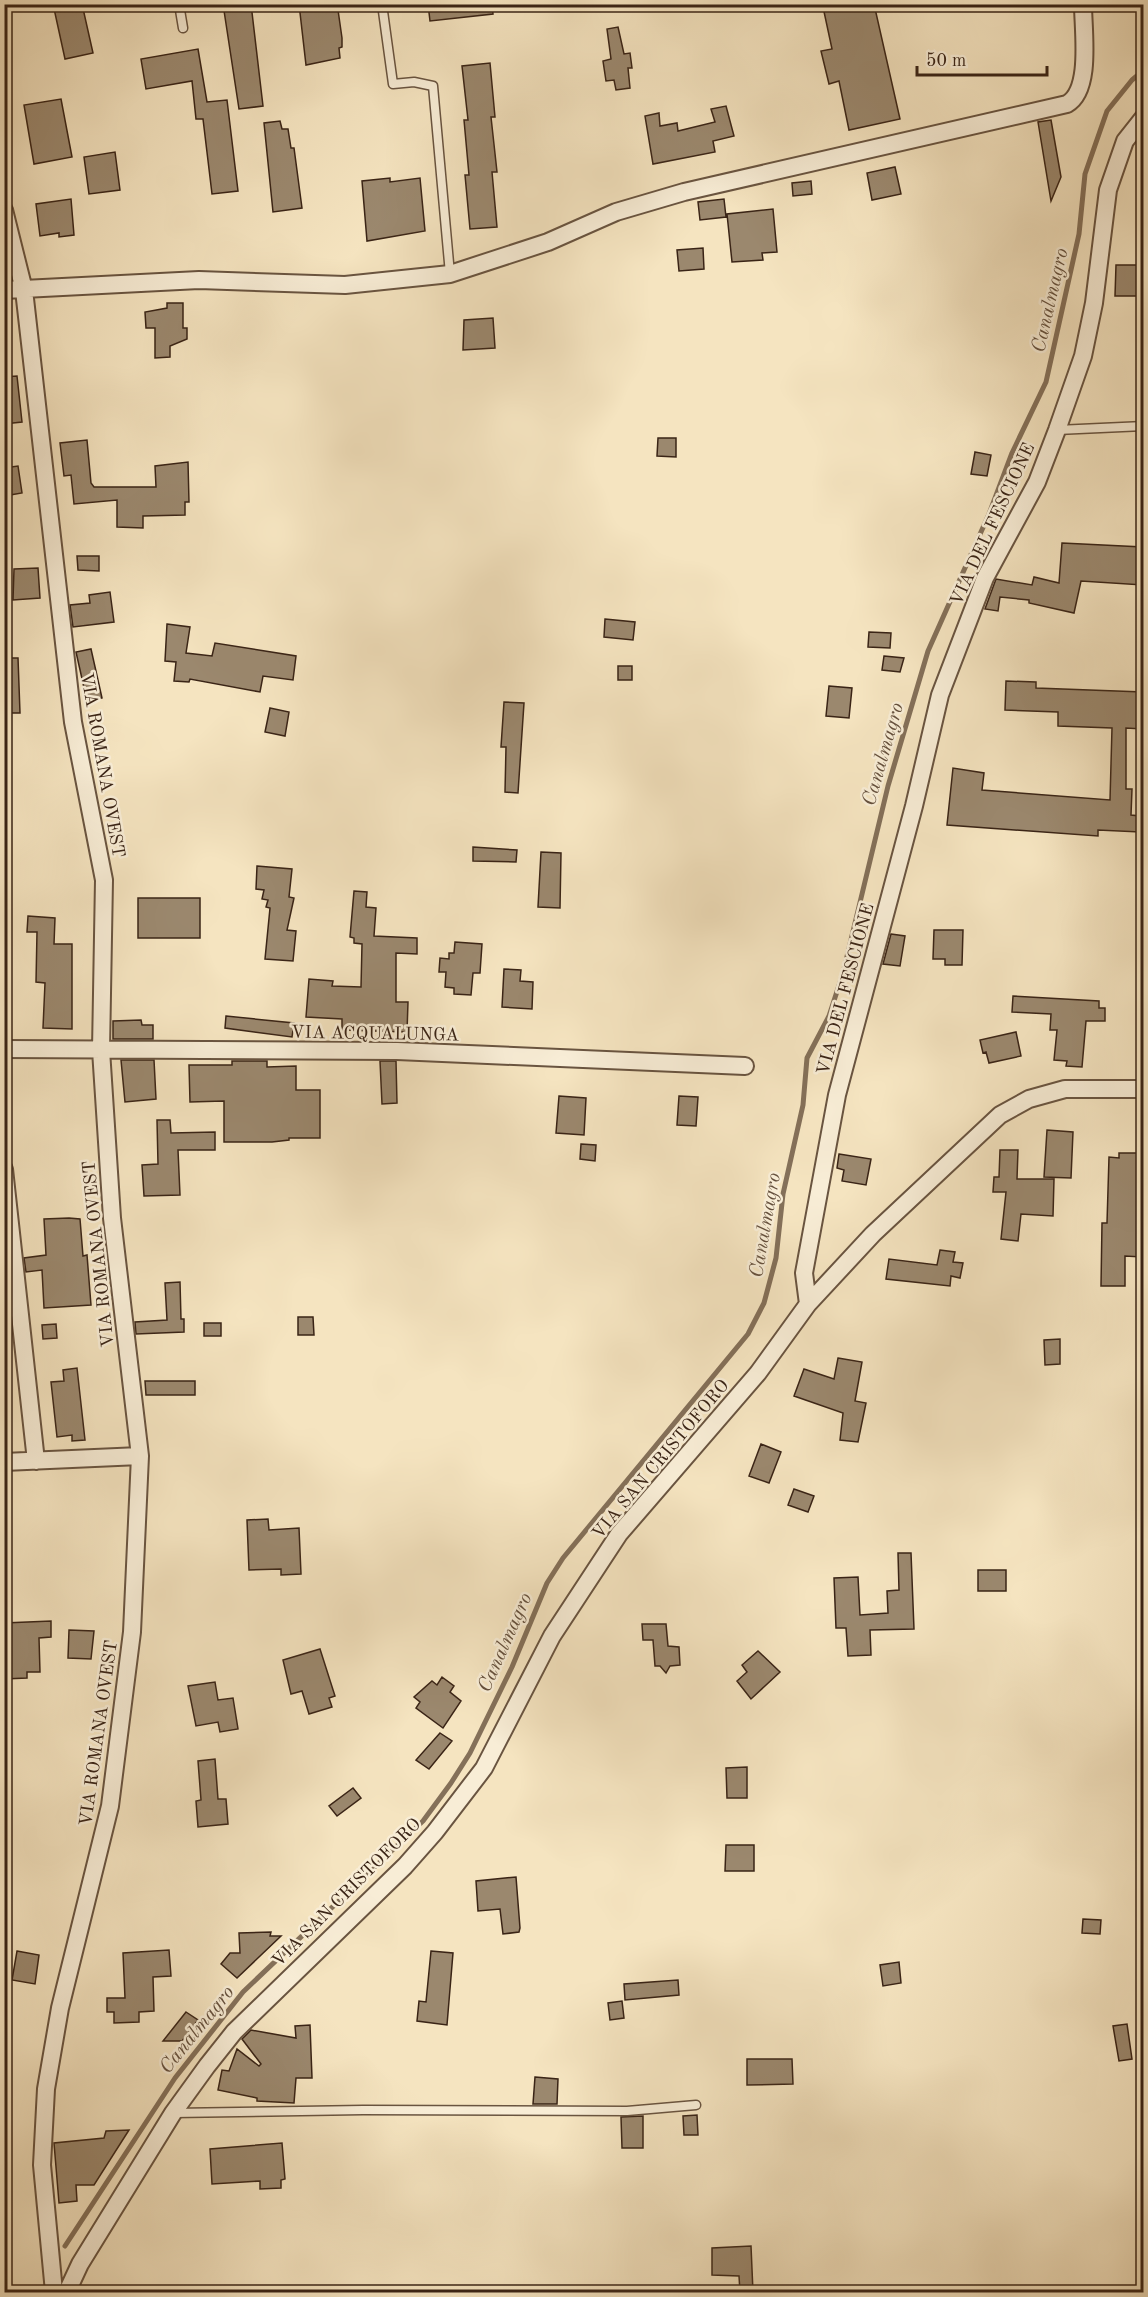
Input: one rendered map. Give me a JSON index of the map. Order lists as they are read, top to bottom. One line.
{"streets":{"street":["VIA DEL FESCIONE","VIA ROMANA OVEST","VIA ACQUALUNGA","VIA SAN CRISTOFORO"]},"crossings":[["VIA DEL FESCIONE","VIA SAN CRISTOFORO"],["VIA ROMANA OVEST","VIA ACQUALUNGA"]],"water":["Canalmagro"],"scale_bar":"50 m"}
